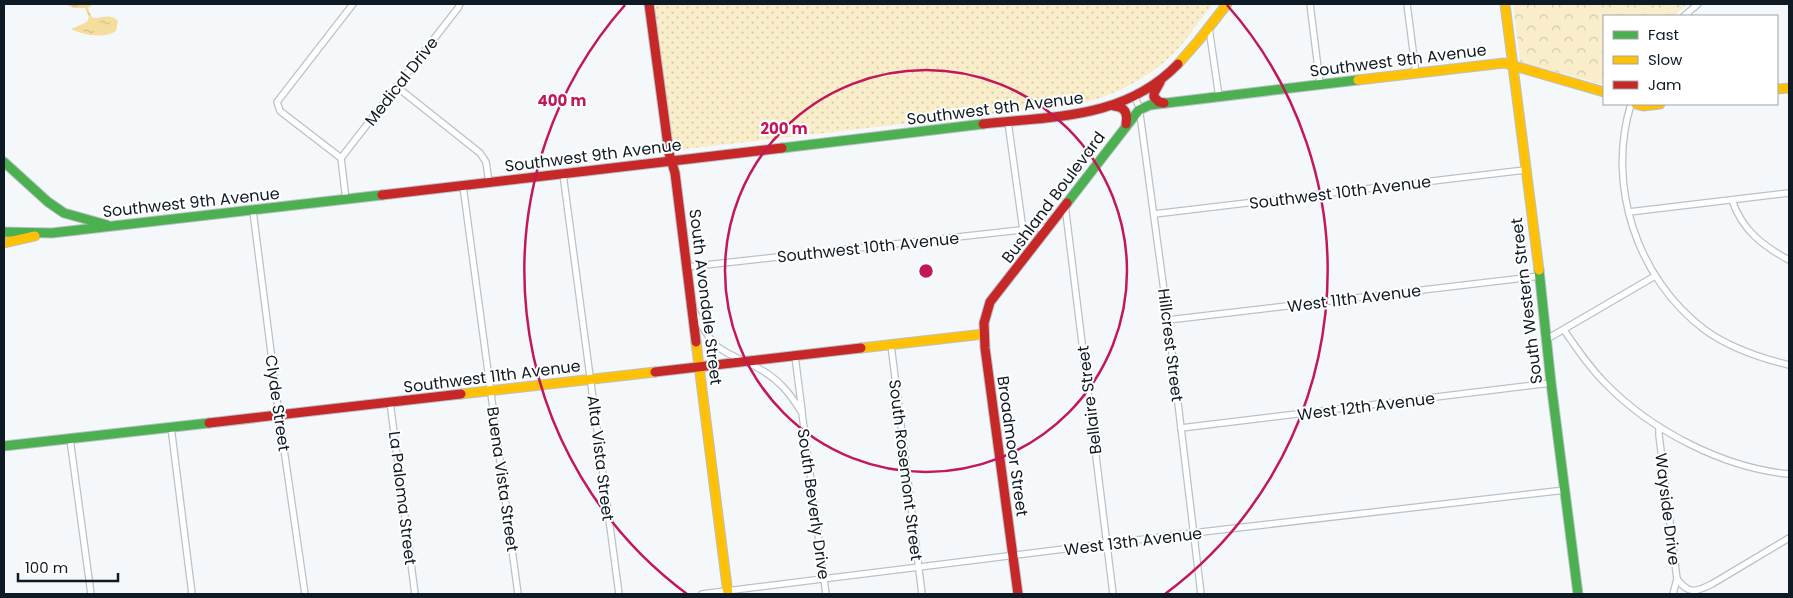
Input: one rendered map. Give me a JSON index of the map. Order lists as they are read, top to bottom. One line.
{"streets":{"main road":["Southwest 9th Avenue","Bushland Boulevard","South Avondale Street","South Western Street","Southwest 11th Avenue","Broadmoor Street"],"street":["Medical Drive","Southwest 10th Avenue","West 11th Avenue","Hillcrest Street","Bellaire Street","Clyde Street","West 12th Avenue","Alta Vista Street","South Rosemont Street","Buena Vista Street","La Paloma Street","South Beverly Drive","Wayside Drive","West 13th Avenue"]},"crossings":[["Southwest 9th Avenue","Bushland Boulevard"],["Southwest 9th Avenue","South Avondale Street"],["Southwest 9th Avenue","South Western Street"],["Southwest 9th Avenue","Hillcrest Street"],["Southwest 9th Avenue","Clyde Street"],["Southwest 9th Avenue","Alta Vista Street"],["Southwest 9th Avenue","Buena Vista Street"],["Southwest 10th Avenue","Bushland Boulevard"],["Southwest 10th Avenue","South Avondale Street"],["Southwest 10th Avenue","South Western Street"],["Southwest 10th Avenue","Hillcrest Street"],["Bushland Boulevard","Hillcrest Street"],["Bushland Boulevard","Bellaire Street"],["Bushland Boulevard","Broadmoor Street"],["South Avondale Street","Southwest 11th Avenue"],["South Avondale Street","South Beverly Drive"],["South Avondale Street","West 13th Avenue"],["West 11th Avenue","South Western Street"],["West 11th Avenue","Hillcrest Street"],["South Western Street","West 12th Avenue"],["South Western Street","West 13th Avenue"],["Hillcrest Street","West 12th Avenue"],["Hillcrest Street","West 13th Avenue"],["Southwest 11th Avenue","Clyde Street"],["Southwest 11th Avenue","Broadmoor Street"],["Southwest 11th Avenue","Alta Vista Street"],["Southwest 11th Avenue","South Rosemont Street"],["Southwest 11th Avenue","Buena Vista Street"],["Southwest 11th Avenue","La Paloma Street"],["Southwest 11th Avenue","South Beverly Drive"],["Bellaire Street","West 13th Avenue"],["Broadmoor Street","West 13th Avenue"],["South Rosemont Street","West 13th Avenue"],["South Beverly Drive","West 13th Avenue"]],"legend":["Fast","Slow","Jam"],"scale_bar":"100 m","rings":["400 m","200 m"]}
